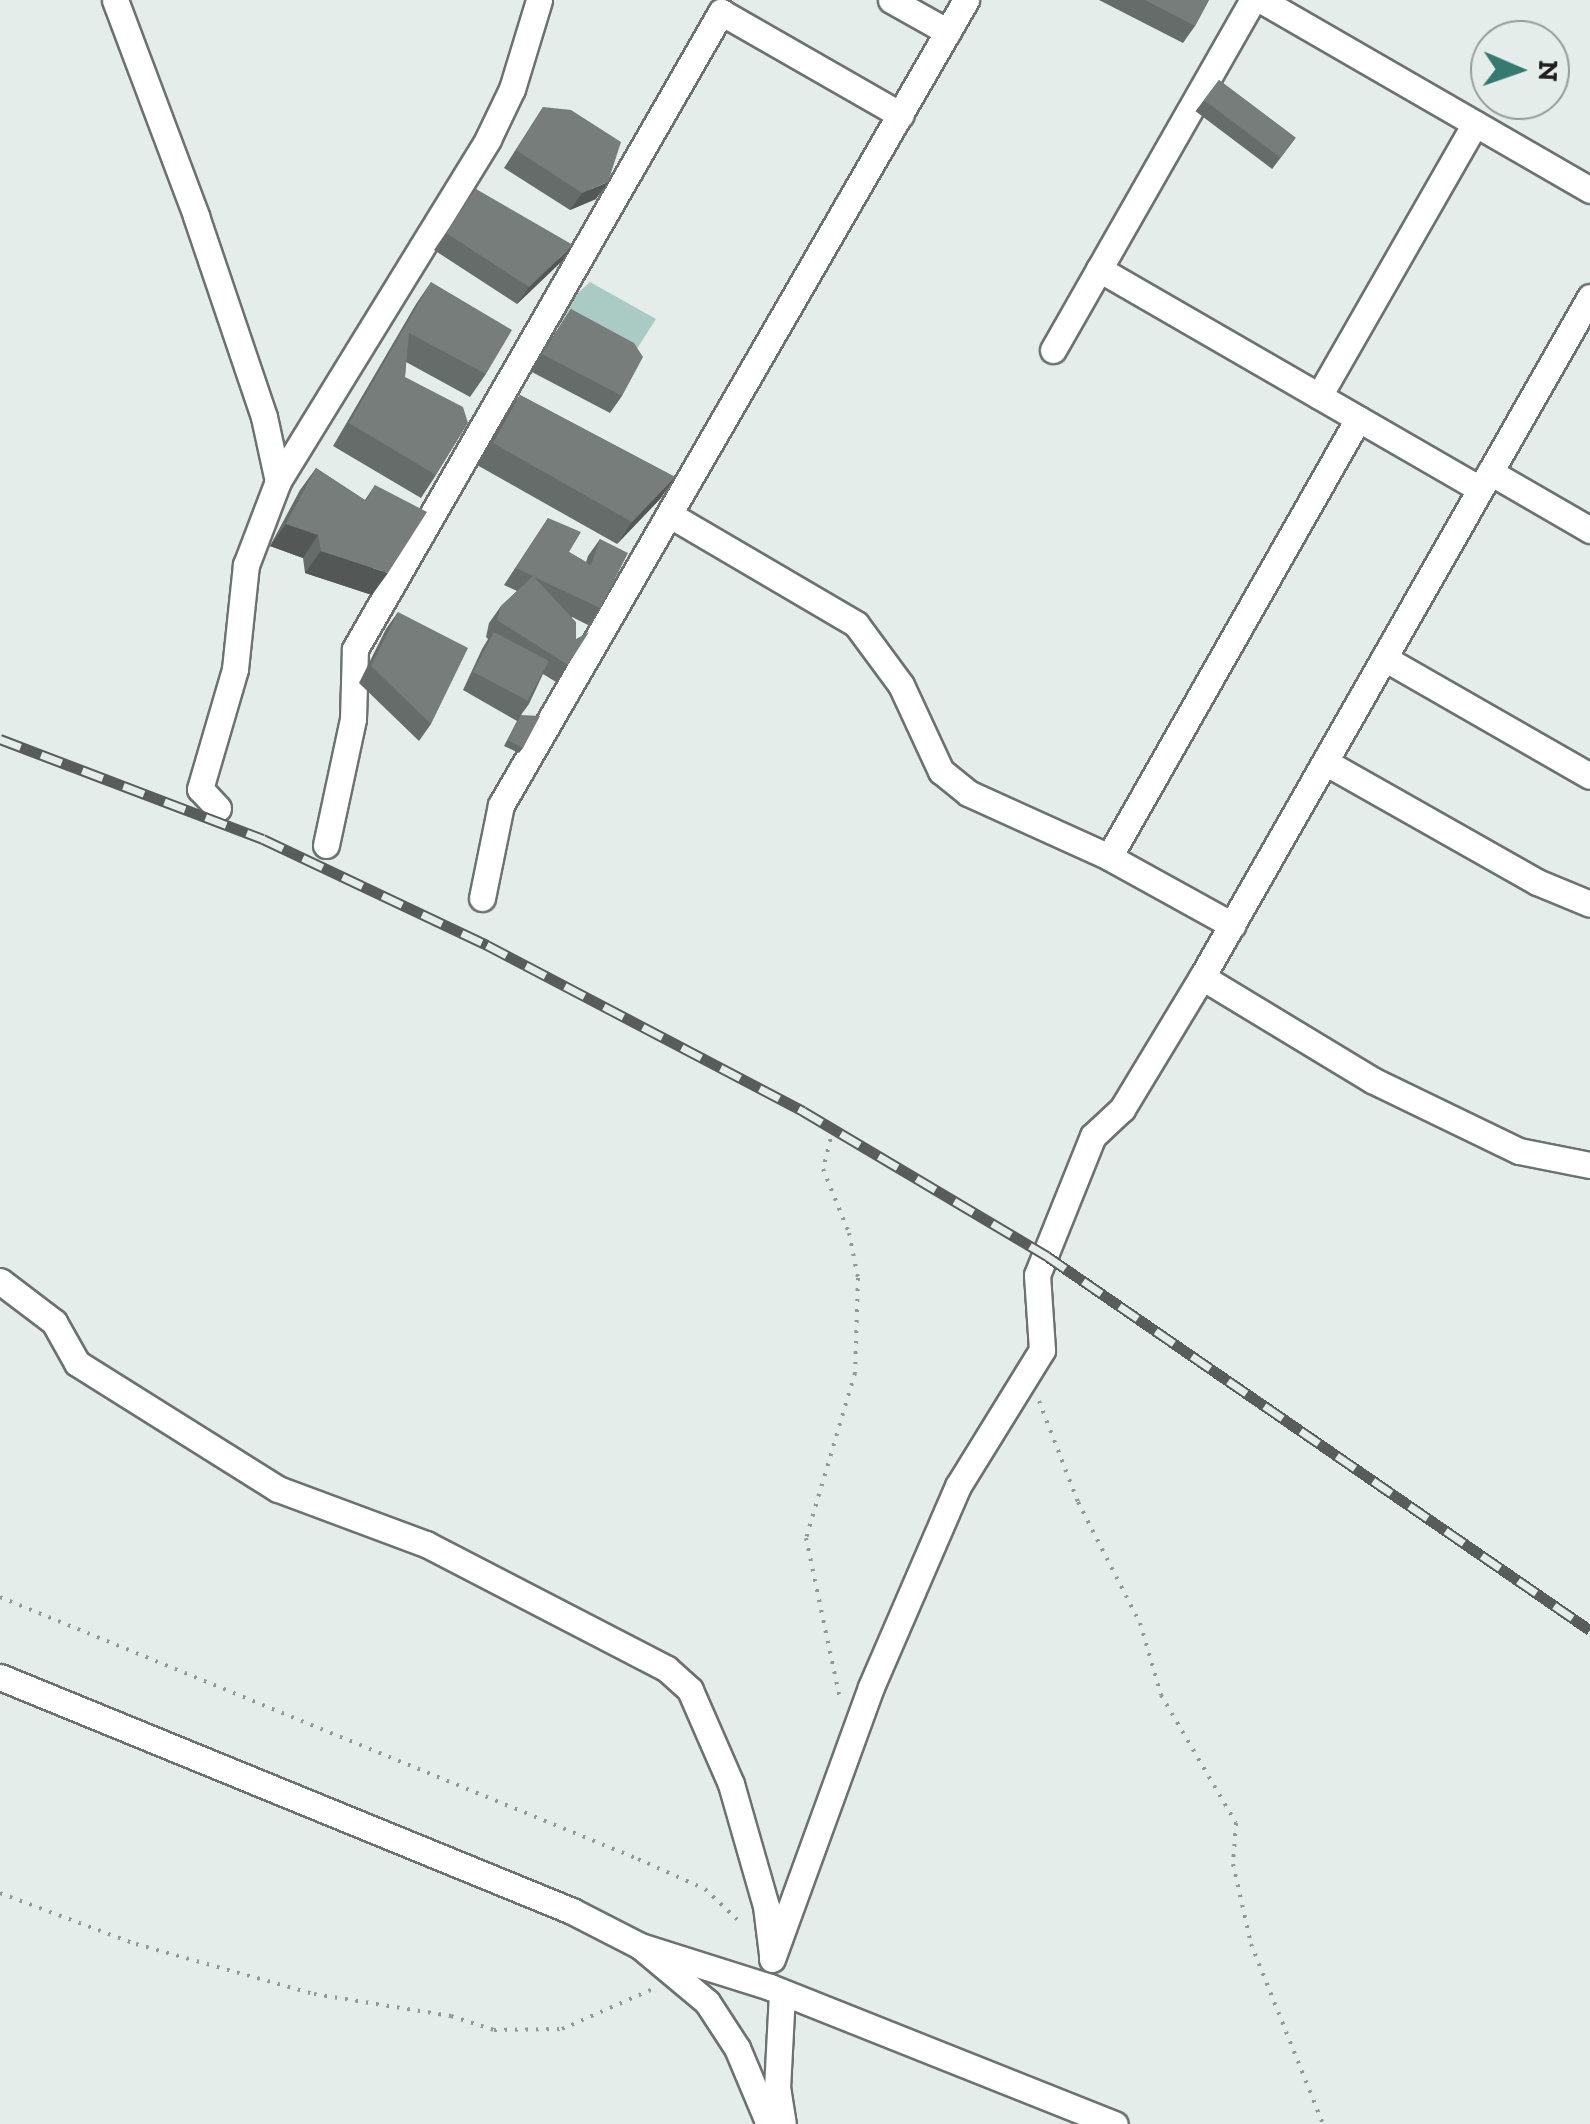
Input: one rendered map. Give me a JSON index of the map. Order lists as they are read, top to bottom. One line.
{"north":"right"}
